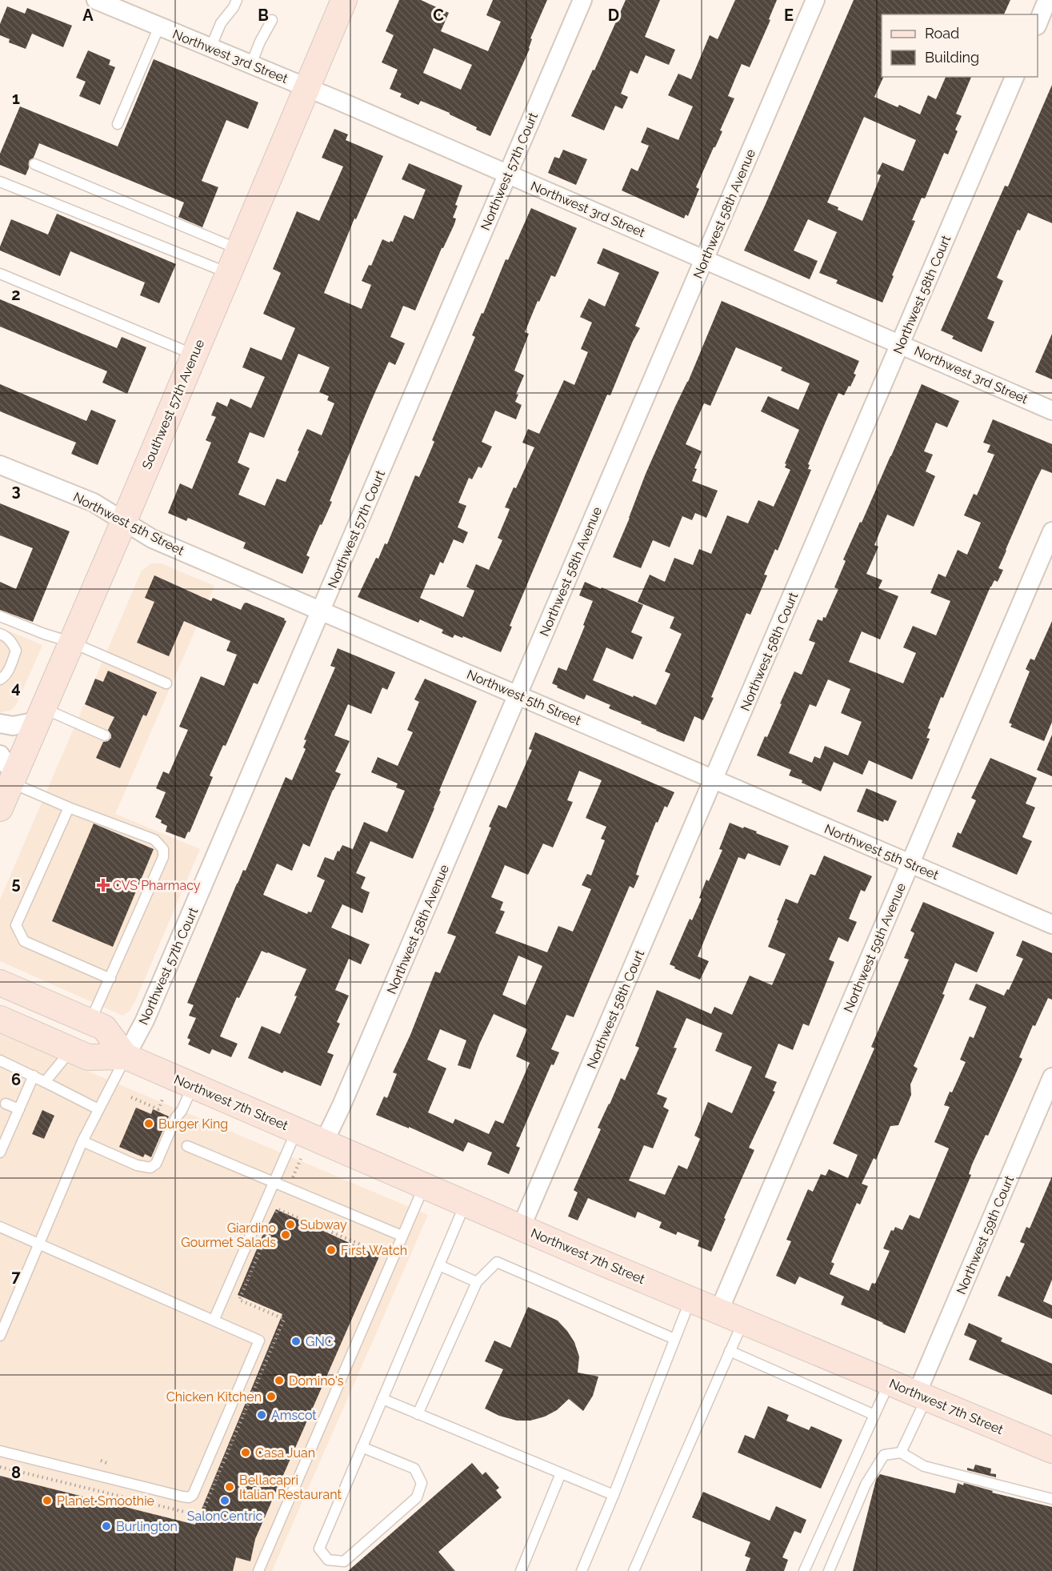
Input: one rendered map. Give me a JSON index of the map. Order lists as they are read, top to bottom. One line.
{"streets":{"main road":["Southwest 57th Avenue","Northwest 7th Street"],"street":["Northwest 3rd Street","Northwest 57th Court","Northwest 58th Avenue","Northwest 58th Court","Northwest 5th Street","Northwest 59th Avenue","Northwest 59th Court"]},"crossings":[["Northwest 3rd Street","Northwest 57th Court"],["Northwest 3rd Street","Northwest 58th Avenue"],["Northwest 3rd Street","Northwest 58th Court"],["Northwest 3rd Street","Southwest 57th Avenue"],["Northwest 57th Court","Northwest 5th Street"],["Northwest 57th Court","Northwest 7th Street"],["Northwest 58th Avenue","Northwest 5th Street"],["Northwest 58th Avenue","Northwest 7th Street"],["Northwest 58th Court","Northwest 5th Street"],["Northwest 58th Court","Northwest 7th Street"],["Southwest 57th Avenue","Northwest 5th Street"],["Northwest 5th Street","Northwest 59th Avenue"],["Northwest 59th Avenue","Northwest 7th Street"],["Northwest 7th Street","Northwest 59th Court"]],"places":{"health":["CVS Pharmacy"],"other":["Burger King","Subway","Giardino Gourmet Salads","First Watch","GNC","Domino's","Chicken Kitchen","Amscot","Casa Juan","Bellacapri Italian Restaurant","Planet Smoothie","SalonCentric","Burlington"]},"legend":["Road","Building"],"grid":{"columns":["A","B","C","D","E"],"rows":["1","2","3","4","5","6","7","8"]}}
